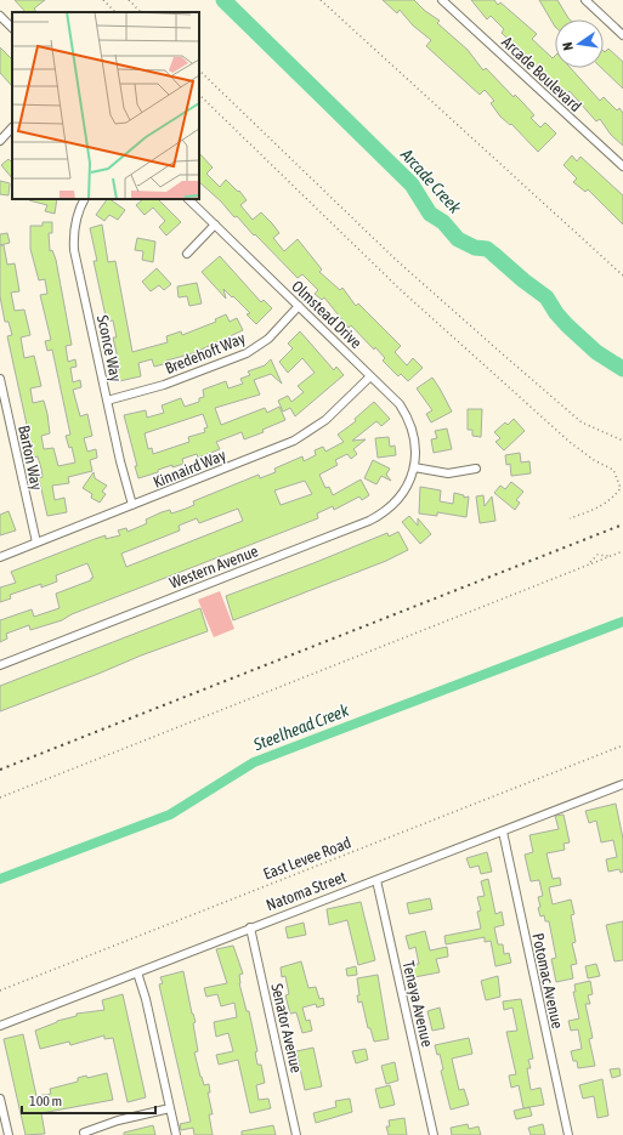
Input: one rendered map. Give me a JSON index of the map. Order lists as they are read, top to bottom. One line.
{"streets":{"street":["Arcade Boulevard","Olmstead Drive","Sconce Way","Bredehoft Way","Barton Way","Kinnaird Way","Western Avenue","Natoma Street","Potomac Avenue","Tenaya Avenue","Senator Avenue"],"path":["East Levee Road"]},"crossings":[["Olmstead Drive","Bredehoft Way"],["Olmstead Drive","Kinnaird Way"],["Olmstead Drive","Western Avenue"],["Sconce Way","Bredehoft Way"],["Sconce Way","Kinnaird Way"],["Barton Way","Kinnaird Way"],["Natoma Street","Potomac Avenue"],["Natoma Street","Tenaya Avenue"],["Natoma Street","Senator Avenue"]],"water":["Arcade Creek","Steelhead Creek"],"scale_bar":"100 m","north":"left"}
